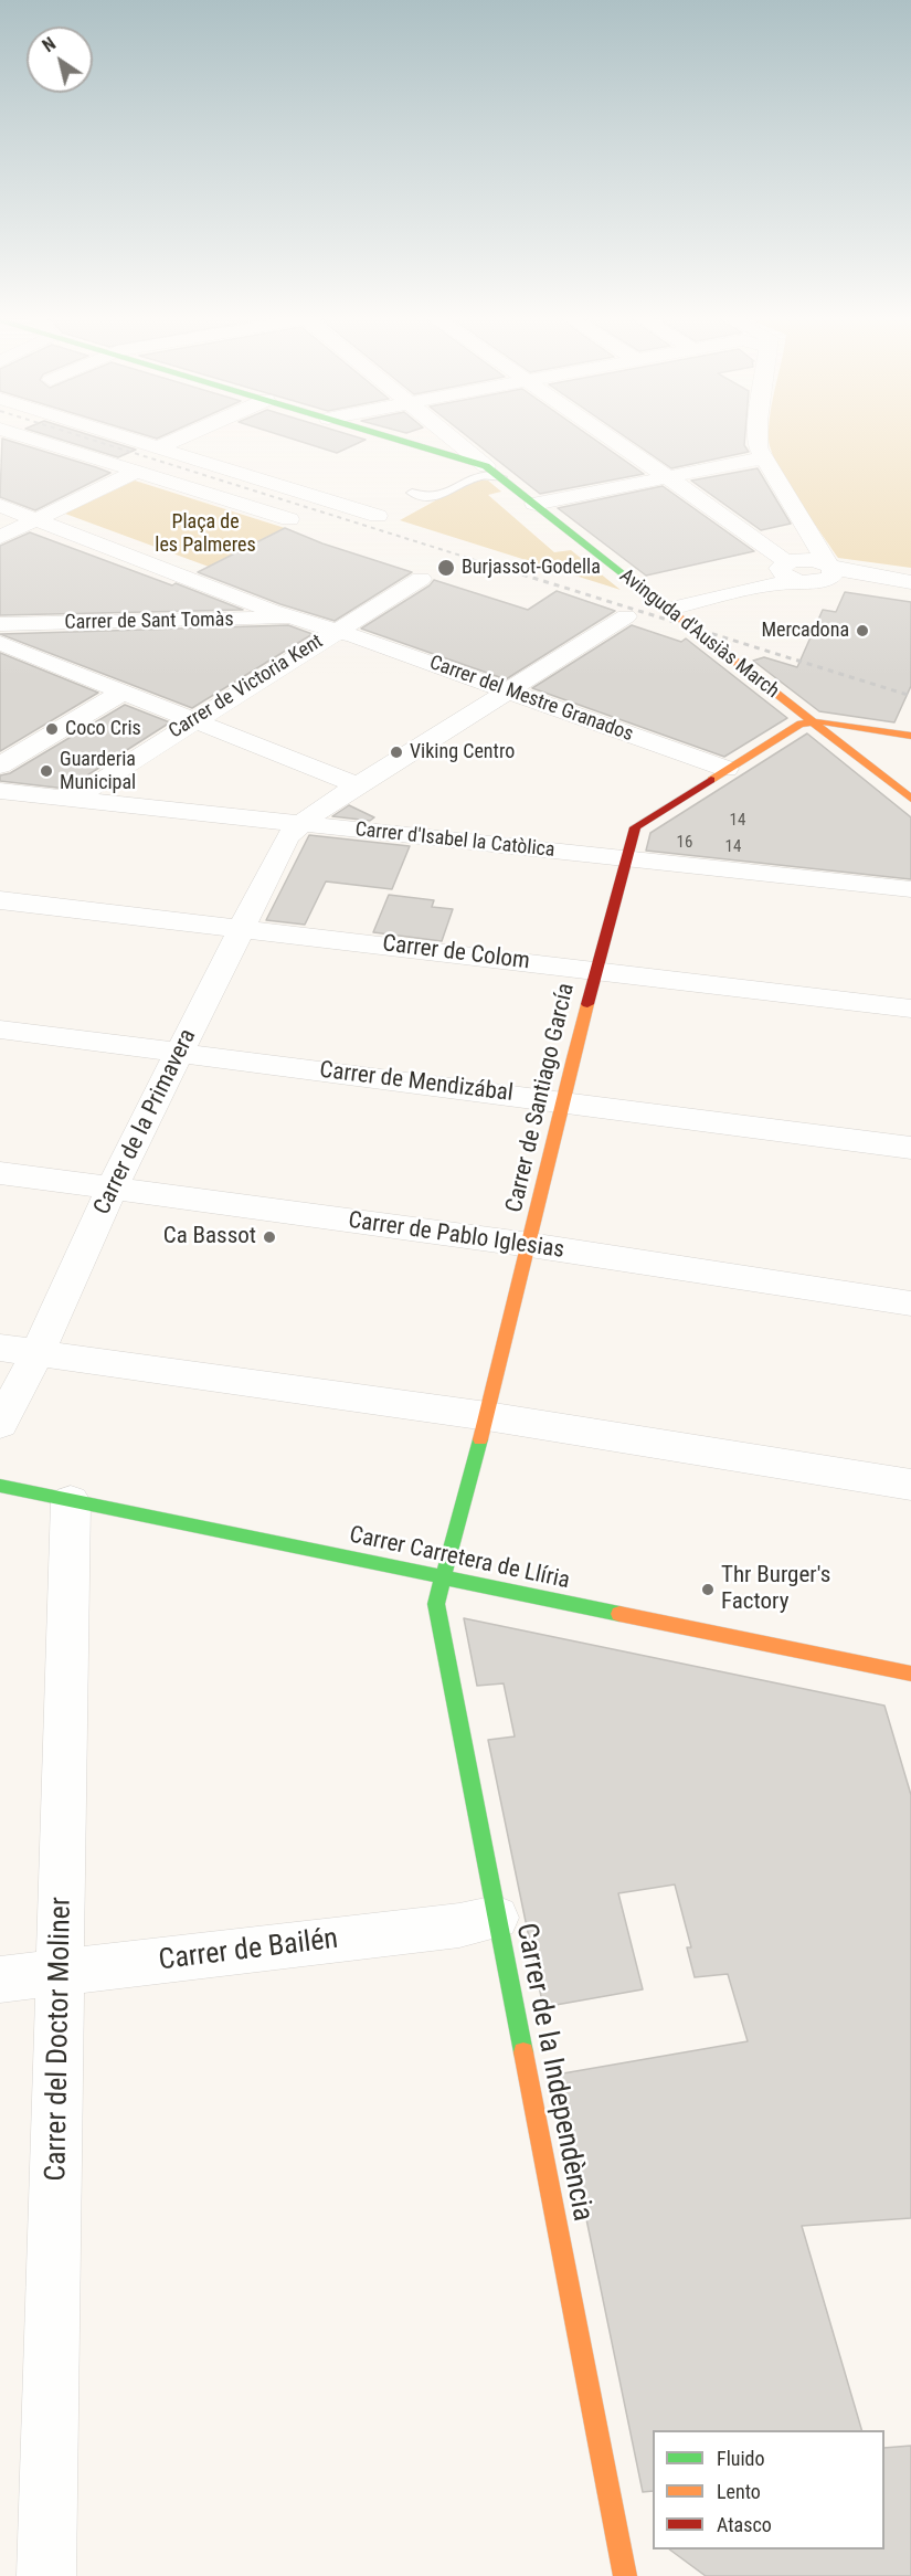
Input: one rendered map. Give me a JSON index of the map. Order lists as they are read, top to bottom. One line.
{"streets":{"street":["Carrer de Sant Tomàs","Avinguda d'Ausiàs March","Carrer de Victoria Kent","Carrer del Mestre Granados","Carrer d'Isabel la Catòlica","Carrer de Colom","Carrer de Mendizábal","Carrer de Santiago García","Carrer de la Primavera","Carrer de Pablo Iglesias","Carrer Carretera de Llíria","Carrer de Bailén","Carrer del Doctor Moliner","Carrer de la Independència"]},"crossings":[["Carrer de Sant Tomàs","Carrer del Mestre Granados"],["Avinguda d'Ausiàs March","Carrer de Santiago García"],["Carrer de Victoria Kent","Carrer del Mestre Granados"],["Carrer de Victoria Kent","Carrer d'Isabel la Catòlica"],["Carrer del Mestre Granados","Carrer de Santiago García"],["Carrer d'Isabel la Catòlica","Carrer de Santiago García"],["Carrer d'Isabel la Catòlica","Carrer de la Primavera"],["Carrer de Colom","Carrer de Santiago García"],["Carrer de Colom","Carrer de la Primavera"],["Carrer de Mendizábal","Carrer de Santiago García"],["Carrer de Mendizábal","Carrer de la Primavera"],["Carrer de Santiago García","Carrer de Pablo Iglesias"],["Carrer de Santiago García","Carrer Carretera de Llíria"],["Carrer de Santiago García","Carrer de la Independència"],["Carrer de la Primavera","Carrer de Pablo Iglesias"],["Carrer Carretera de Llíria","Carrer del Doctor Moliner"],["Carrer Carretera de Llíria","Carrer de la Independència"],["Carrer de Bailén","Carrer del Doctor Moliner"],["Carrer de Bailén","Carrer de la Independència"]],"parks":["Plaça de les Palmeres"],"places":["Burjassot-Godella","Mercadona","Coco Cris","Viking Centro","Guarderia Municipal","Ca Bassot","Thr Burger's Factory"],"house_numbers":["14","16","14"],"legend":["Fluido","Lento","Atasco"],"north":"top left"}
